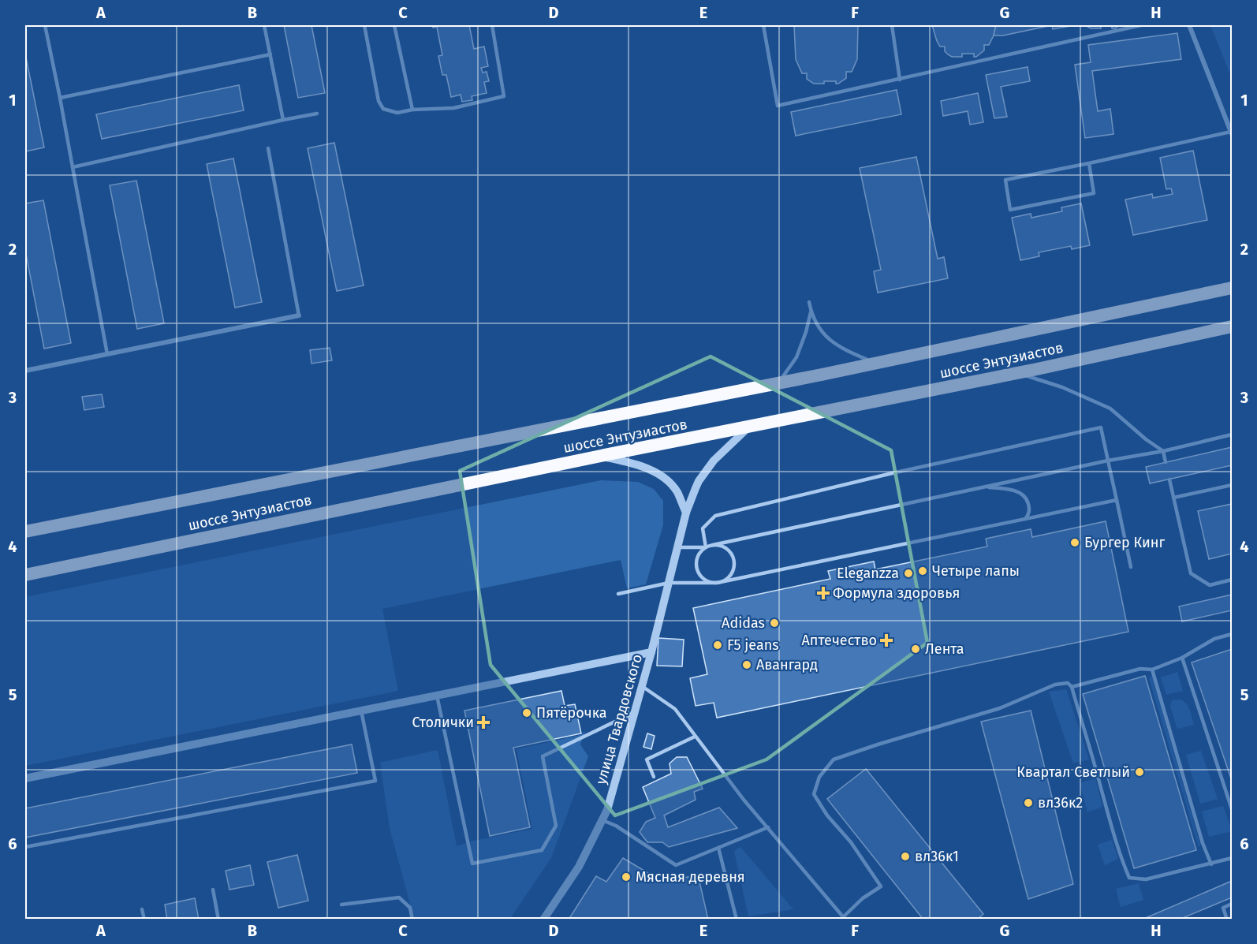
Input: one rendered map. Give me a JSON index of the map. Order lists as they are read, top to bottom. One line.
{"streets":{"highway":["шоссе Энтузиастов"],"street":["улица Твардовского"]},"crossings":[["шоссе Энтузиастов","улица Твардовского"]],"places":{"other":["Бургер Кинг","Четыре лапы","Eleganzza","Adidas","F5 jeans","Лента","Авангард","Пятёрочка","Квартал Светлый","вл36к2","вл36к1","Мясная деревня"],"health":["Формула здоровья","Аптечество","Столички"]},"grid":{"columns":["A","B","C","D","E","F","G","H"],"rows":["1","2","3","4","5","6"]}}
